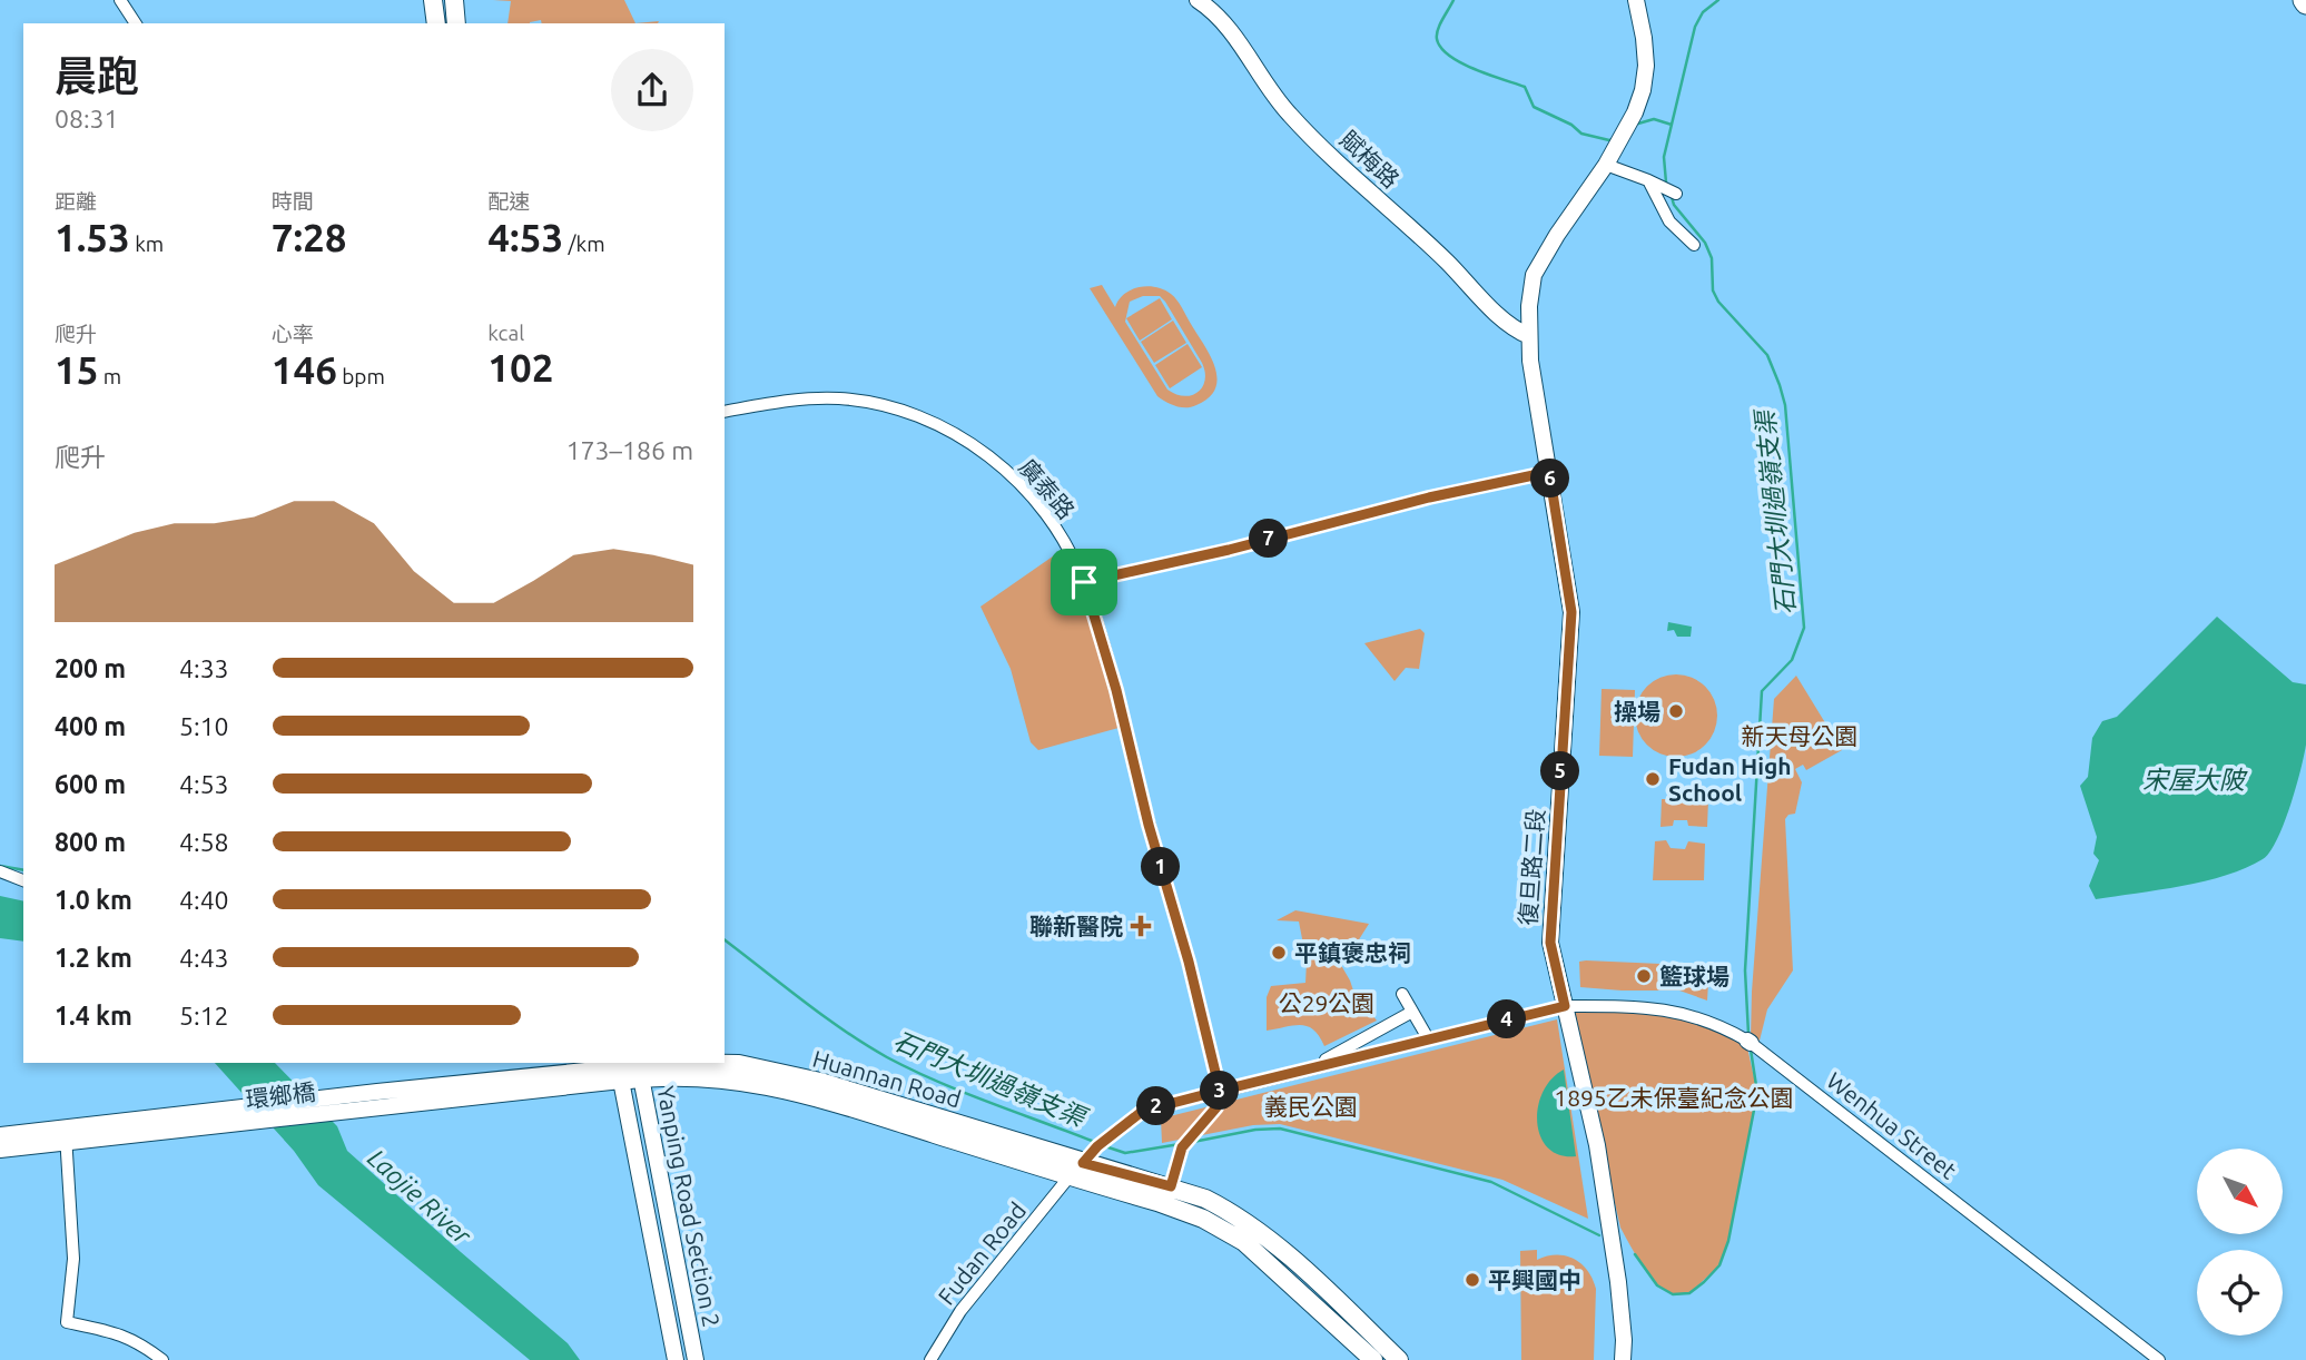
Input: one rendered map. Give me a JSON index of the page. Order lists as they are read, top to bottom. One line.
{"streets":{"main road":["Huannan Road"],"street":["賦梅路","廣泰路","復旦路二段","環鄉橋","Wenhua Street","Yanping Road Section 2","Fudan Road"]},"crossings":[["賦梅路","復旦路二段"],["復旦路二段","Wenhua Street"],["Huannan Road","Yanping Road Section 2"],["Huannan Road","Fudan Road"]],"water":["石門大圳過嶺支渠","宋屋大陂","Laojie River"],"parks":["新天母公園","公29公園","1895乙未保臺紀念公園","義民公園"],"places":{"other":["操場","Fudan High School","平鎮褒忠祠","籃球場","平興國中"],"health":["聯新醫院"]},"north":"bottom right","page":{"heading":["晨跑","08:31"],"stats":[["距離","1.53 km"],["時間","7:28"],["配速","4:53 /km"],["爬升","15 m"],["心率","146 bpm"],["kcal","102"]],"chart":["爬升","173–186 m"],"pins":["6","7","5","1","4","3","2"],"list":[{"name":"200 m","note":"4:33"},{"name":"400 m","note":"5:10"},{"name":"600 m","note":"4:53"},{"name":"800 m","note":"4:58"},{"name":"1.0 km","note":"4:40"},{"name":"1.2 km","note":"4:43"},{"name":"1.4 km","note":"5:12"}]}}
